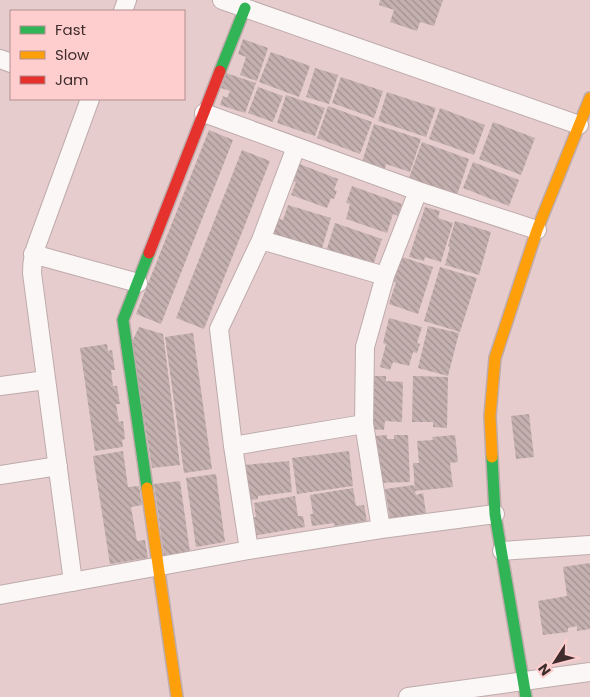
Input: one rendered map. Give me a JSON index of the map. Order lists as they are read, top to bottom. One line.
{"legend":["Fast","Slow","Jam"],"north":"bottom left"}
